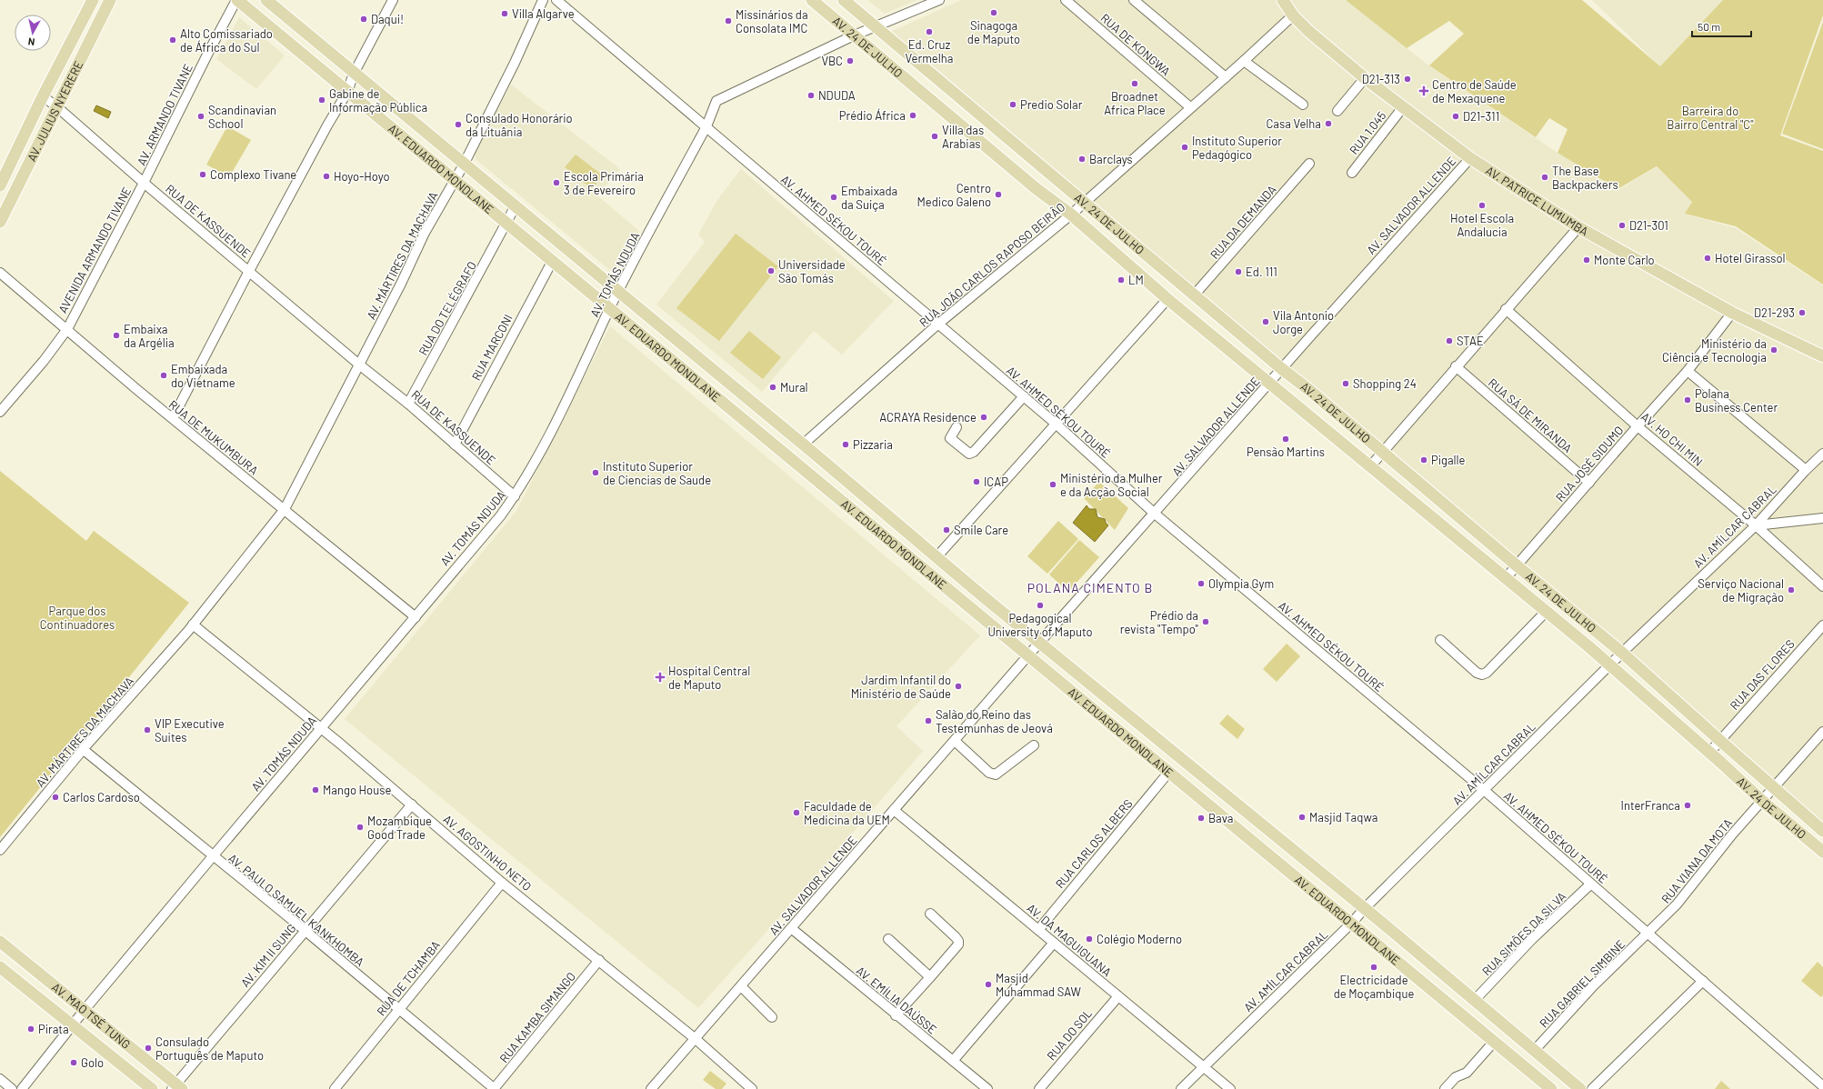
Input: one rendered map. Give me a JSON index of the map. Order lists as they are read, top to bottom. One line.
{"streets":{"main road":["AV. 24 DE JULHO","AV. JULIUS NYERERE","AV. EDUARDO MONDLANE","AV. PATRICE LUMUMBA","AV. MAO TSÉ TUNG"],"street":["RUA DE KONGWA","AV. ARMANDO TIVANE","RUA 1.045","AV. SALVADOR ALLENDE","AV. AHMED SÉKOU TOURÉ","RUA DE KASSUENDE","RUA DA DEMANDA","AVENIDA ARMANDO TIVANE","AV. MÁRTIRES DA MACHAVA","RUA JOÃO CARLOS RAPOSO BEIRÃO","AV. TOMÁS NDUDA","RUA DO TELÉGRAFO","RUA MARCONI","RUA SÁ DE MIRANDA","RUA DE MUKUMBURA","AV. HO CHI MIN","RUA JOSÉ SIDUMO","AV. AMÍLCAR CABRAL","RUA DAS FLORES","RUA CARLOS ALBERS","AV. AGOSTINHO NETO","RUA VIANA DA MOTA","AV. PAULO SAMUEL KANKHOMBA","RUA SIMÕES DA SILVA","AV. DA MAGUIGUANA","AV. KIM II SUNG","RUA DE TCHAMBA","RUA GABRIEL SIMBINE","AV. EMÍLIA DAÚSSE","RUA KAMBA SIMANGO","RUA DO SOL"]},"crossings":[["RUA DE KONGWA","RUA JOÃO CARLOS RAPOSO BEIRÃO"],["AV. 24 DE JULHO","AV. SALVADOR ALLENDE"],["AV. 24 DE JULHO","RUA DA DEMANDA"],["AV. 24 DE JULHO","RUA JOÃO CARLOS RAPOSO BEIRÃO"],["AV. 24 DE JULHO","AV. TOMÁS NDUDA"],["AV. 24 DE JULHO","RUA JOSÉ SIDUMO"],["AV. 24 DE JULHO","AV. AMÍLCAR CABRAL"],["AV. 24 DE JULHO","RUA DAS FLORES"],["AV. 24 DE JULHO","RUA VIANA DA MOTA"],["AV. JULIUS NYERERE","RUA DE KASSUENDE"],["AV. ARMANDO TIVANE","AV. EDUARDO MONDLANE"],["AV. ARMANDO TIVANE","RUA DE KASSUENDE"],["AV. ARMANDO TIVANE","AVENIDA ARMANDO TIVANE"],["RUA 1.045","AV. PATRICE LUMUMBA"],["AV. EDUARDO MONDLANE","AV. SALVADOR ALLENDE"],["AV. EDUARDO MONDLANE","AV. MÁRTIRES DA MACHAVA"],["AV. EDUARDO MONDLANE","RUA JOÃO CARLOS RAPOSO BEIRÃO"],["AV. EDUARDO MONDLANE","AV. TOMÁS NDUDA"],["AV. EDUARDO MONDLANE","RUA DO TELÉGRAFO"],["AV. EDUARDO MONDLANE","RUA MARCONI"],["AV. EDUARDO MONDLANE","AV. AMÍLCAR CABRAL"],["AV. EDUARDO MONDLANE","RUA CARLOS ALBERS"],["AV. EDUARDO MONDLANE","RUA SIMÕES DA SILVA"],["AV. EDUARDO MONDLANE","RUA GABRIEL SIMBINE"],["AV. PATRICE LUMUMBA","AV. SALVADOR ALLENDE"],["AV. PATRICE LUMUMBA","RUA JOÃO CARLOS RAPOSO BEIRÃO"],["AV. PATRICE LUMUMBA","RUA JOSÉ SIDUMO"],["AV. SALVADOR ALLENDE","AV. AHMED SÉKOU TOURÉ"],["AV. SALVADOR ALLENDE","AV. AGOSTINHO NETO"],["AV. SALVADOR ALLENDE","AV. DA MAGUIGUANA"],["AV. SALVADOR ALLENDE","AV. EMÍLIA DAÚSSE"],["AV. AHMED SÉKOU TOURÉ","RUA JOÃO CARLOS RAPOSO BEIRÃO"],["AV. AHMED SÉKOU TOURÉ","AV. TOMÁS NDUDA"],["AV. AHMED SÉKOU TOURÉ","AV. AMÍLCAR CABRAL"],["AV. AHMED SÉKOU TOURÉ","RUA VIANA DA MOTA"],["AV. AHMED SÉKOU TOURÉ","RUA SIMÕES DA SILVA"],["AV. AHMED SÉKOU TOURÉ","RUA GABRIEL SIMBINE"],["RUA DE KASSUENDE","AVENIDA ARMANDO TIVANE"],["RUA DE KASSUENDE","AV. MÁRTIRES DA MACHAVA"],["RUA DE KASSUENDE","AV. TOMÁS NDUDA"],["RUA DE KASSUENDE","RUA DO TELÉGRAFO"],["RUA DE KASSUENDE","RUA MARCONI"],["AVENIDA ARMANDO TIVANE","RUA DE MUKUMBURA"],["AV. MÁRTIRES DA MACHAVA","RUA DE MUKUMBURA"],["AV. MÁRTIRES DA MACHAVA","AV. AGOSTINHO NETO"],["AV. MÁRTIRES DA MACHAVA","AV. PAULO SAMUEL KANKHOMBA"],["AV. TOMÁS NDUDA","RUA DE MUKUMBURA"],["AV. TOMÁS NDUDA","AV. AGOSTINHO NETO"],["AV. TOMÁS NDUDA","AV. PAULO SAMUEL KANKHOMBA"],["AV. TOMÁS NDUDA","AV. MAO TSÉ TUNG"],["RUA SÁ DE MIRANDA","RUA JOSÉ SIDUMO"],["AV. HO CHI MIN","RUA JOSÉ SIDUMO"],["AV. HO CHI MIN","AV. AMÍLCAR CABRAL"],["AV. AMÍLCAR CABRAL","AV. DA MAGUIGUANA"],["RUA CARLOS ALBERS","AV. DA MAGUIGUANA"],["AV. AGOSTINHO NETO","AV. KIM II SUNG"],["AV. AGOSTINHO NETO","RUA DE TCHAMBA"],["AV. AGOSTINHO NETO","RUA KAMBA SIMANGO"],["RUA VIANA DA MOTA","RUA GABRIEL SIMBINE"],["AV. PAULO SAMUEL KANKHOMBA","AV. KIM II SUNG"],["AV. PAULO SAMUEL KANKHOMBA","RUA DE TCHAMBA"],["AV. PAULO SAMUEL KANKHOMBA","RUA KAMBA SIMANGO"],["AV. DA MAGUIGUANA","RUA DO SOL"],["AV. KIM II SUNG","AV. MAO TSÉ TUNG"]],"districts":["POLANA CIMENTO B"],"parks":["Barreira do Bairro Central \"C\"","Parque dos Continuadores"],"places":{"other":["Sinagoga de Maputo","Villa Algarve","Daqui!","Missinários da Consolata IMC","Ed. Cruz Vermelha","Alto Comissariado de África do Sul","VBC","D21-313","Broadnet Africa Place","NDUDA","Gabine de Informação Pública","Predio Solar","Prédio África","Scandinavian School","D21-311","Casa Velha","Consulado Honorário da Lituânia","Villa das Arabias","Instituto Superior Pedagógico","Barclays","Complexo Tivane","Hoyo-Hoyo","The Base Backpackers","Escola Primária 3 de Fevereiro","Centro Medico Galeno","Embaixada da Suiça","Hotel Escola Andalucia","D21-301","Hotel Girassol","Monte Carlo","Universidade São Tomás","Ed. 111","LM","D21-293","Vila Antonio Jorge","Embaixa da Argélia","STAE","Ministério da Ciência e Tecnologia","Embaixada do Vietname","Shopping 24","Mural","Polana Business Center","ACRAYA Residence","Pensão Martins","Pizzaria","Pigalle","Instituto Superior de Ciencias de Saude","ICAP","Ministério da Mulher e da Acção Social","Smile Care","Olympia Gym","Serviço Nacional de Migração","Pedagogical University of Maputo","Prédio da revista \"Tempo\"","Jardim Infantil do Ministério de Saúde","Salão do Reino das Testemunhas de Jeová","VIP Executive Suites","Mango House","Carlos Cardoso","InterFranca","Faculdade de Medicina da UEM","Masjid Taqwa","Bava","Mozambique Good Trade","Colégio Moderno","Electricidade de Moçambique","Masjid Muhammad SAW","Pirata","Consulado Português de Maputo","Golo"],"health":["Centro de Saúde de Mexaquene","Hospital Central de Maputo"]},"scale_bar":"50 m","north":"bottom"}
